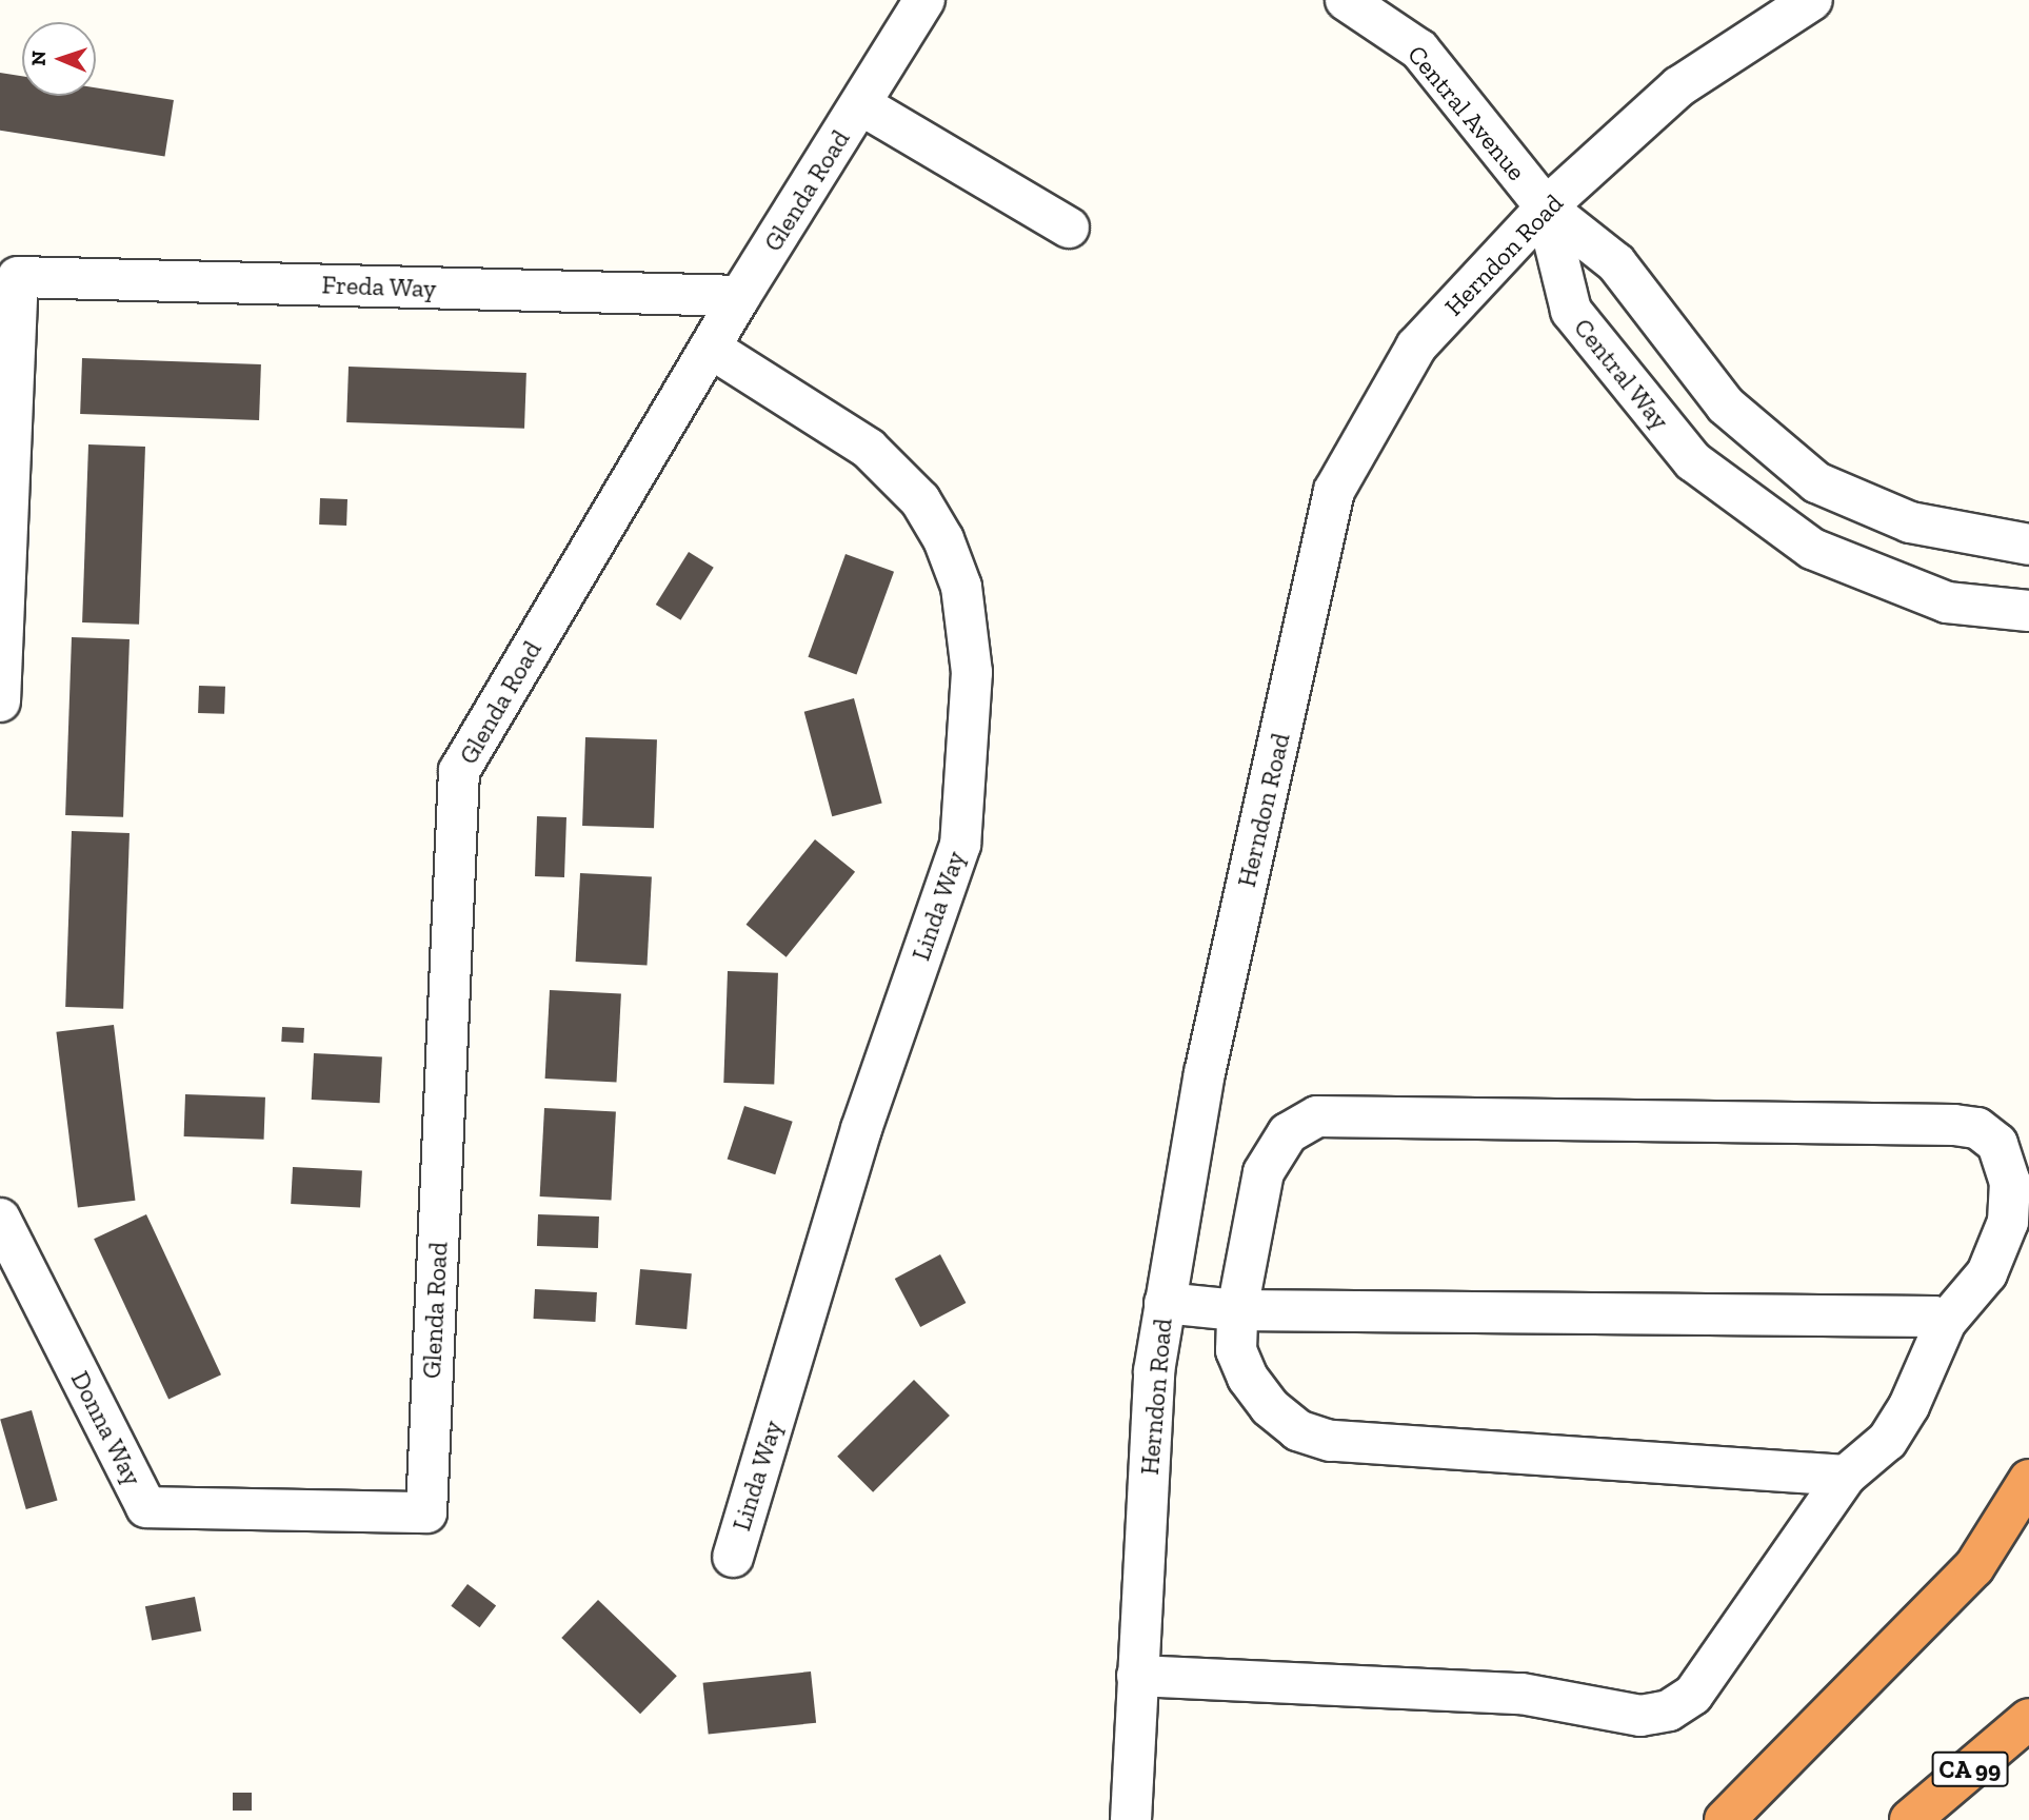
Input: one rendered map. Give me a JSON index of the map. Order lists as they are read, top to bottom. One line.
{"streets":{"highway":["CA 99"],"street":["Central Avenue","Glenda Road","Herndon Road","Freda Way","Central Way","Linda Way","Donna Way"]},"crossings":[["Central Avenue","Herndon Road"],["Central Avenue","Central Way"],["Glenda Road","Freda Way"],["Glenda Road","Linda Way"],["Glenda Road","Donna Way"],["Herndon Road","Central Way"]],"north":"left"}
